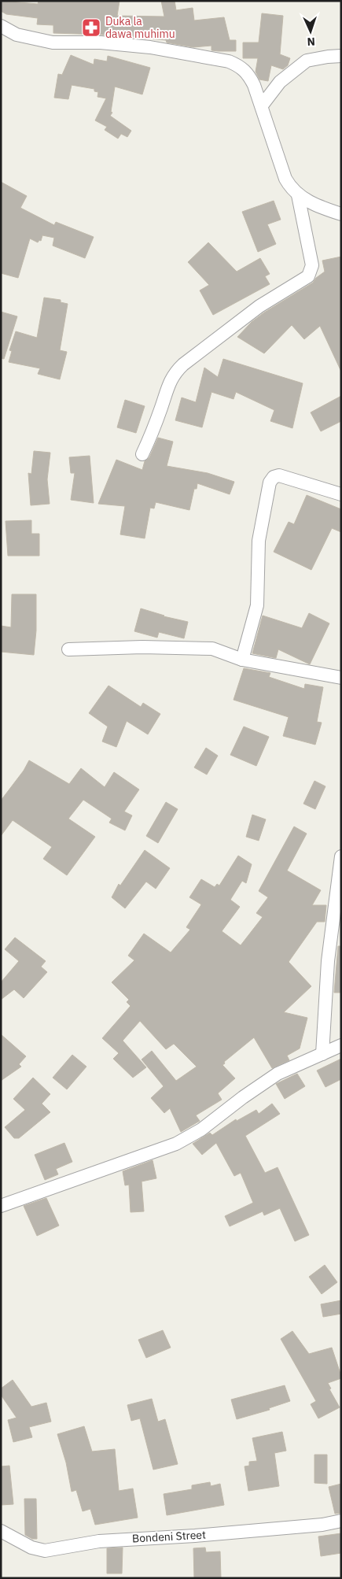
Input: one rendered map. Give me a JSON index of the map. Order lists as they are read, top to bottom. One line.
{"streets":{"street":["Bondeni Street"]},"places":{"pharmacy":["Duka la dawa muhimu"]},"north":"bottom"}
